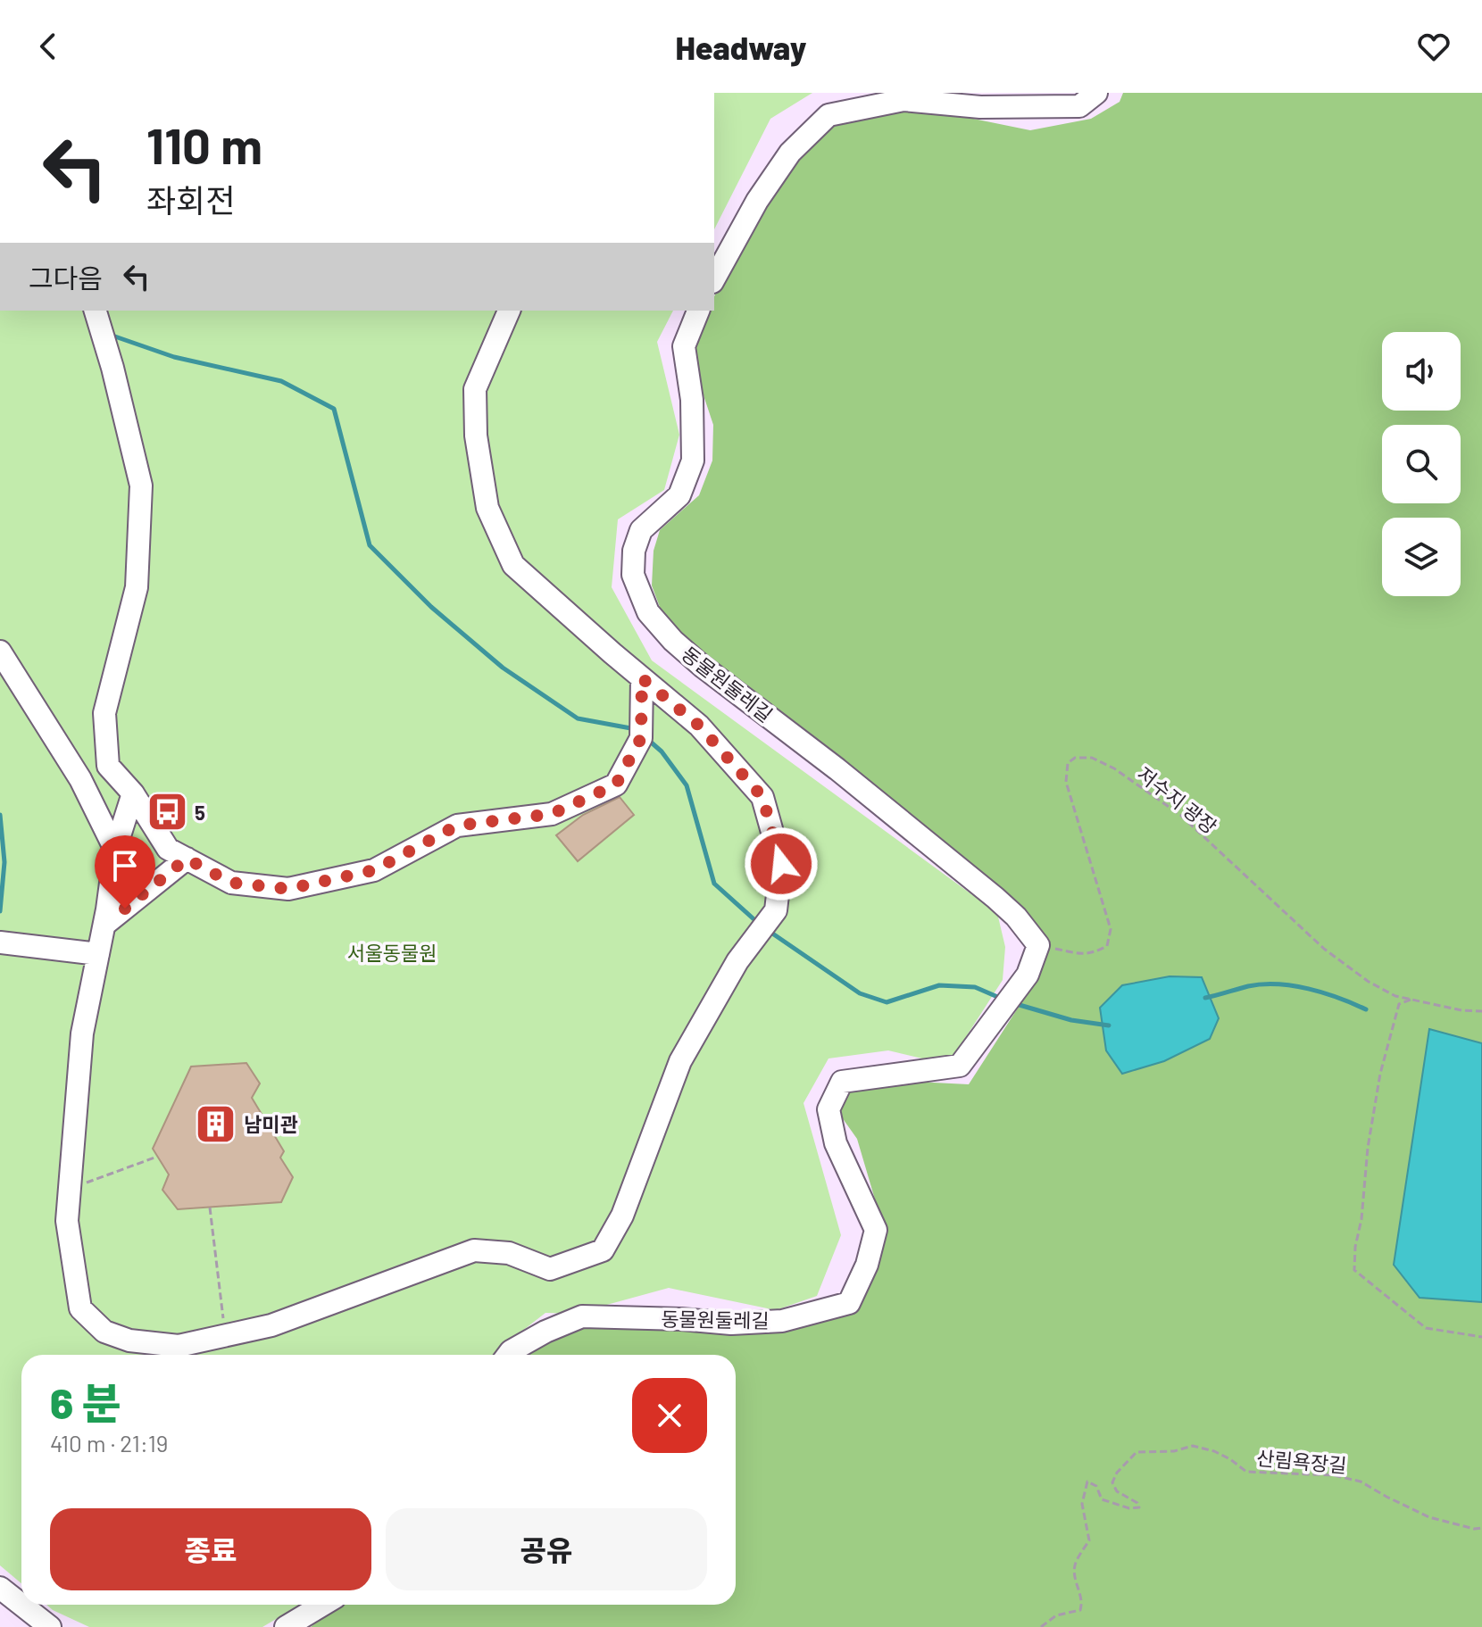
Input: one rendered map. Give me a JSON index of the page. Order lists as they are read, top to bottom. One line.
{"streets":{"street":["동물원둘레길"],"path":["저수지 광장","산림욕장길"]},"crossings":[["동물원둘레길","저수지 광장"]],"parks":["서울동물원"],"places":{"bus stop":["5"],"building":["남미관"]},"page":{"header":"Headway","turn":["110 m","좌회전"],"then":"그다음","heading":["6 분","410 m · 21:19"],"buttons":["종료","공유"]}}
